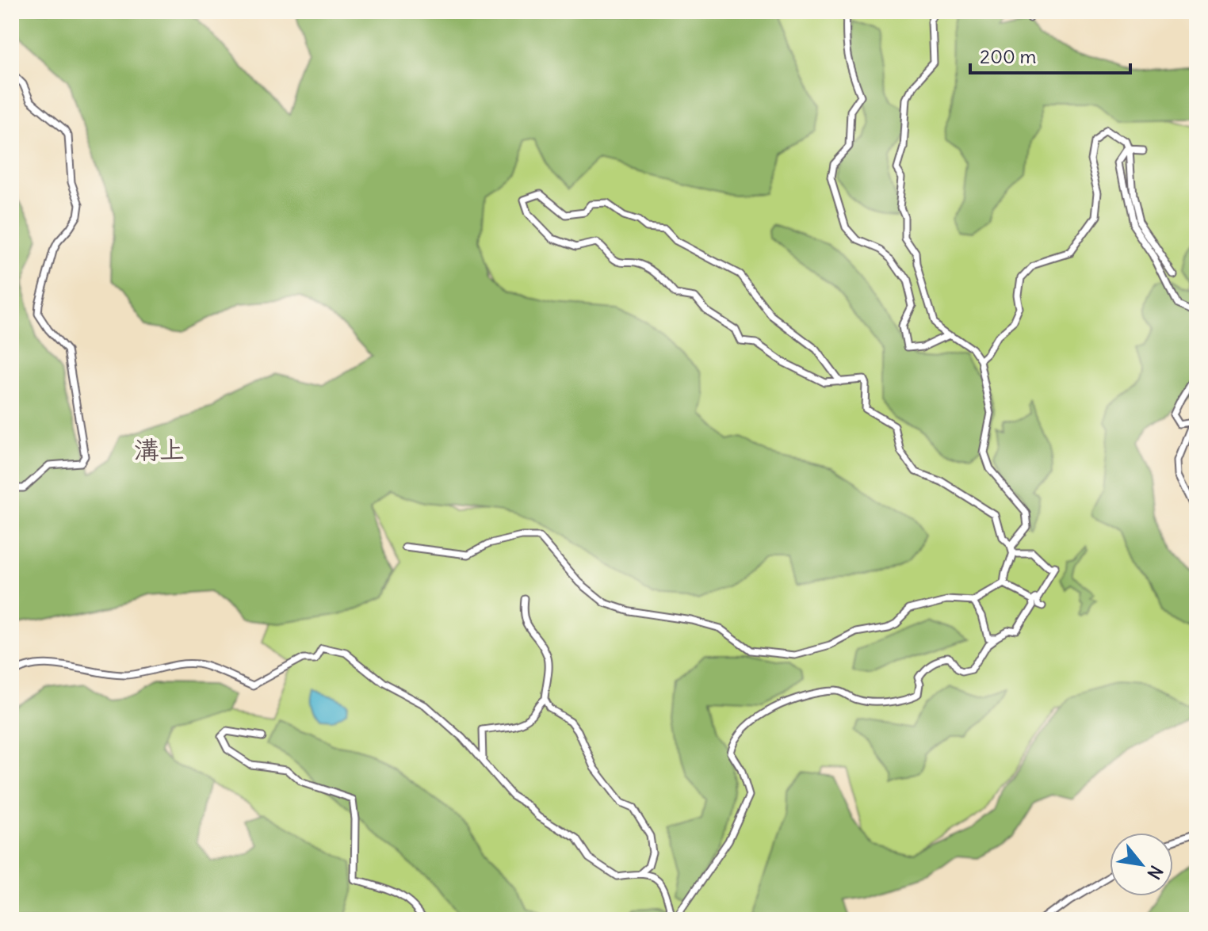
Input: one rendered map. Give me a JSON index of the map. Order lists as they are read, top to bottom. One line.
{"districts":["溝上"],"scale_bar":"200 m","north":"bottom right"}
